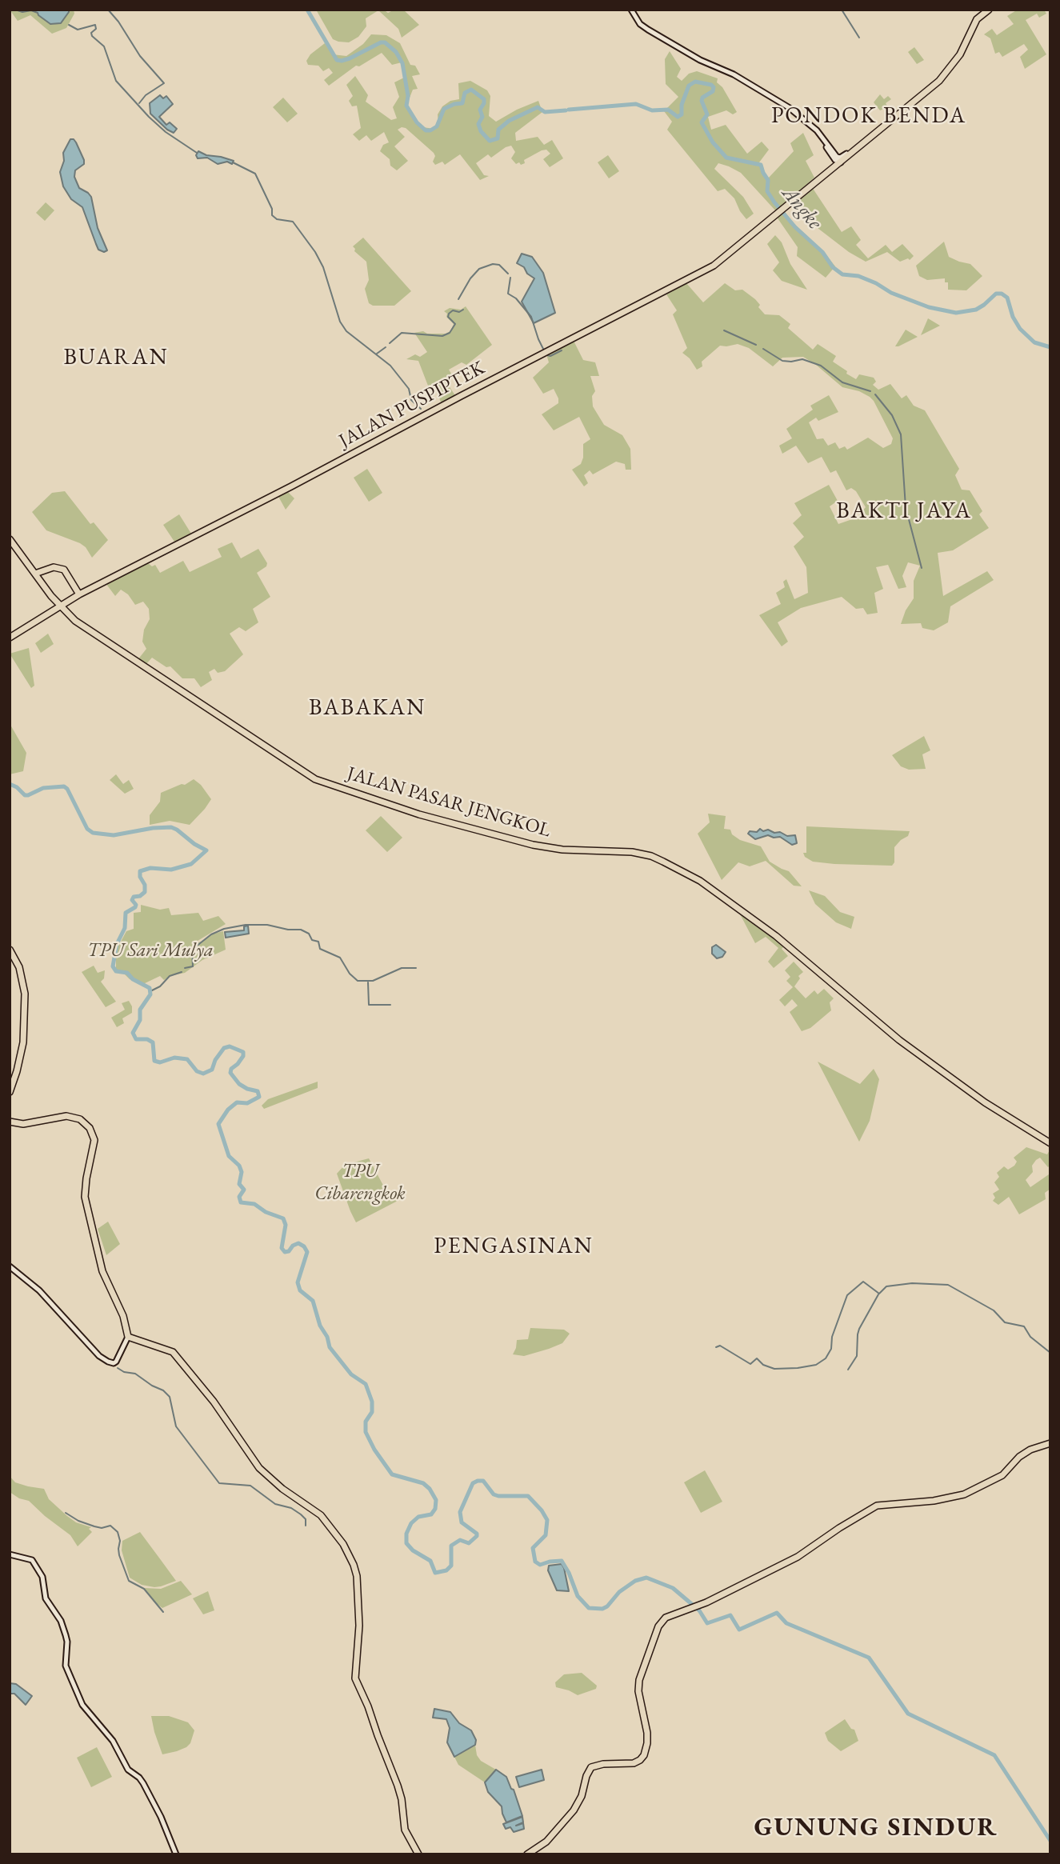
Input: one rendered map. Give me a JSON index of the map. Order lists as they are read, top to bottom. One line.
{"streets":{"main road":["JALAN PUSPIPTEK","JALAN PASAR JENGKOL"]},"crossings":[["JALAN PUSPIPTEK","JALAN PASAR JENGKOL"]],"districts":["PONDOK BENDA","BUARAN","BAKTI JAYA","BABAKAN","PENGASINAN","GUNUNG SINDUR"],"water":["Angke"],"parks":["TPU Sari Mulya","TPU Cibarengkok"]}
